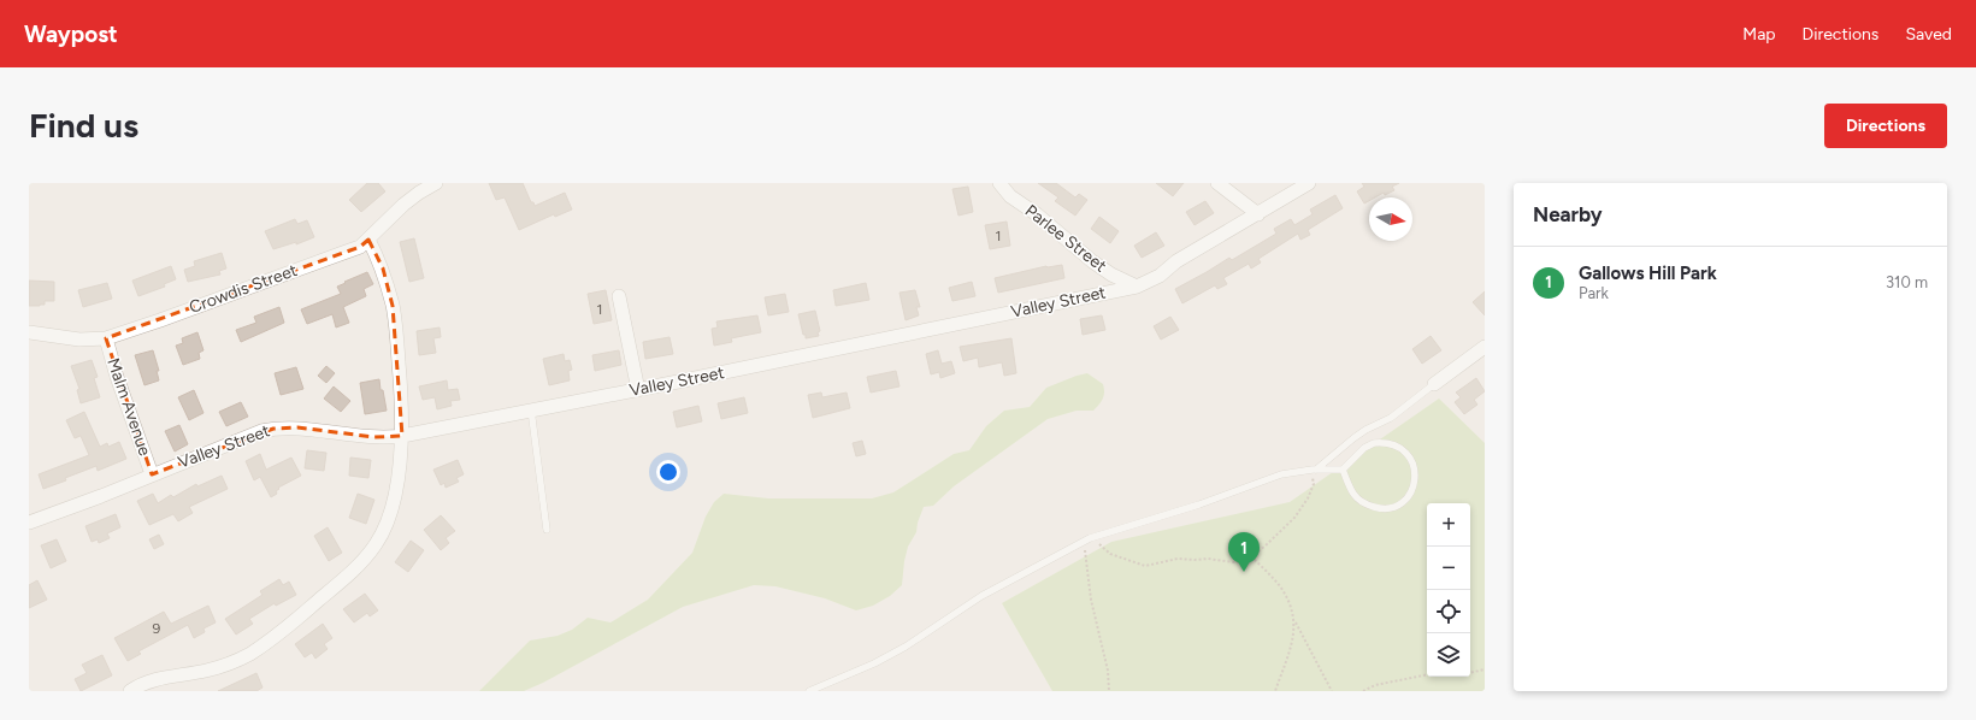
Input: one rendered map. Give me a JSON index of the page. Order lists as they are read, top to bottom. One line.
{"streets":{"street":["Parlee Street","Crowdis Street","Valley Street","Malm Avenue"]},"crossings":[["Parlee Street","Valley Street"],["Crowdis Street","Malm Avenue"],["Valley Street","Malm Avenue"]],"house_numbers":["1","1","9"],"north":"right","page":{"header":"Waypost","nav":["Map","Directions","Saved"],"buttons":"Directions","title":"Find us","heading":"Nearby","list":[{"mark":"1","name":"Gallows Hill Park","note":"Park","value":"310 m"}],"map_buttons":["+","−"],"pins":"1"}}
